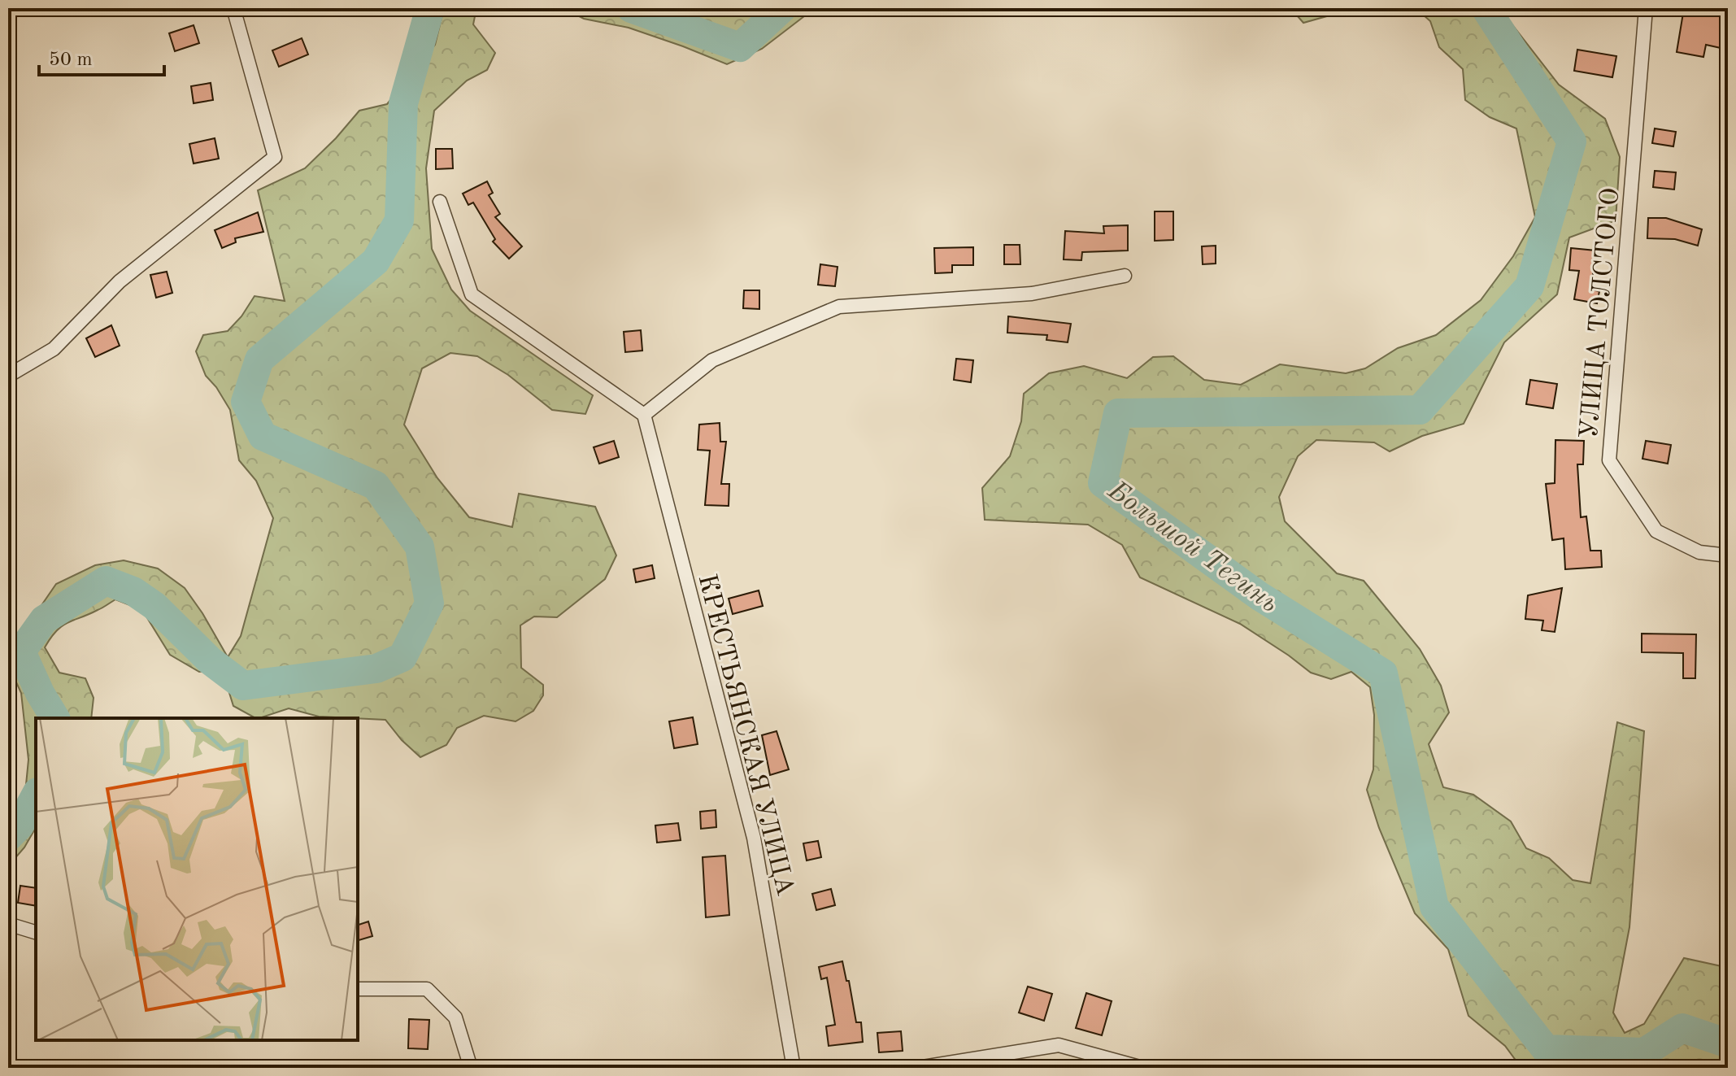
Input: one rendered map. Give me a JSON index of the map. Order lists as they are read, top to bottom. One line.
{"streets":{"street":["УЛИЦА ТОЛСТОГО","КРЕСТЬЯНСКАЯ УЛИЦА"]},"water":["Большой Тегинь"],"scale_bar":"50 m"}
